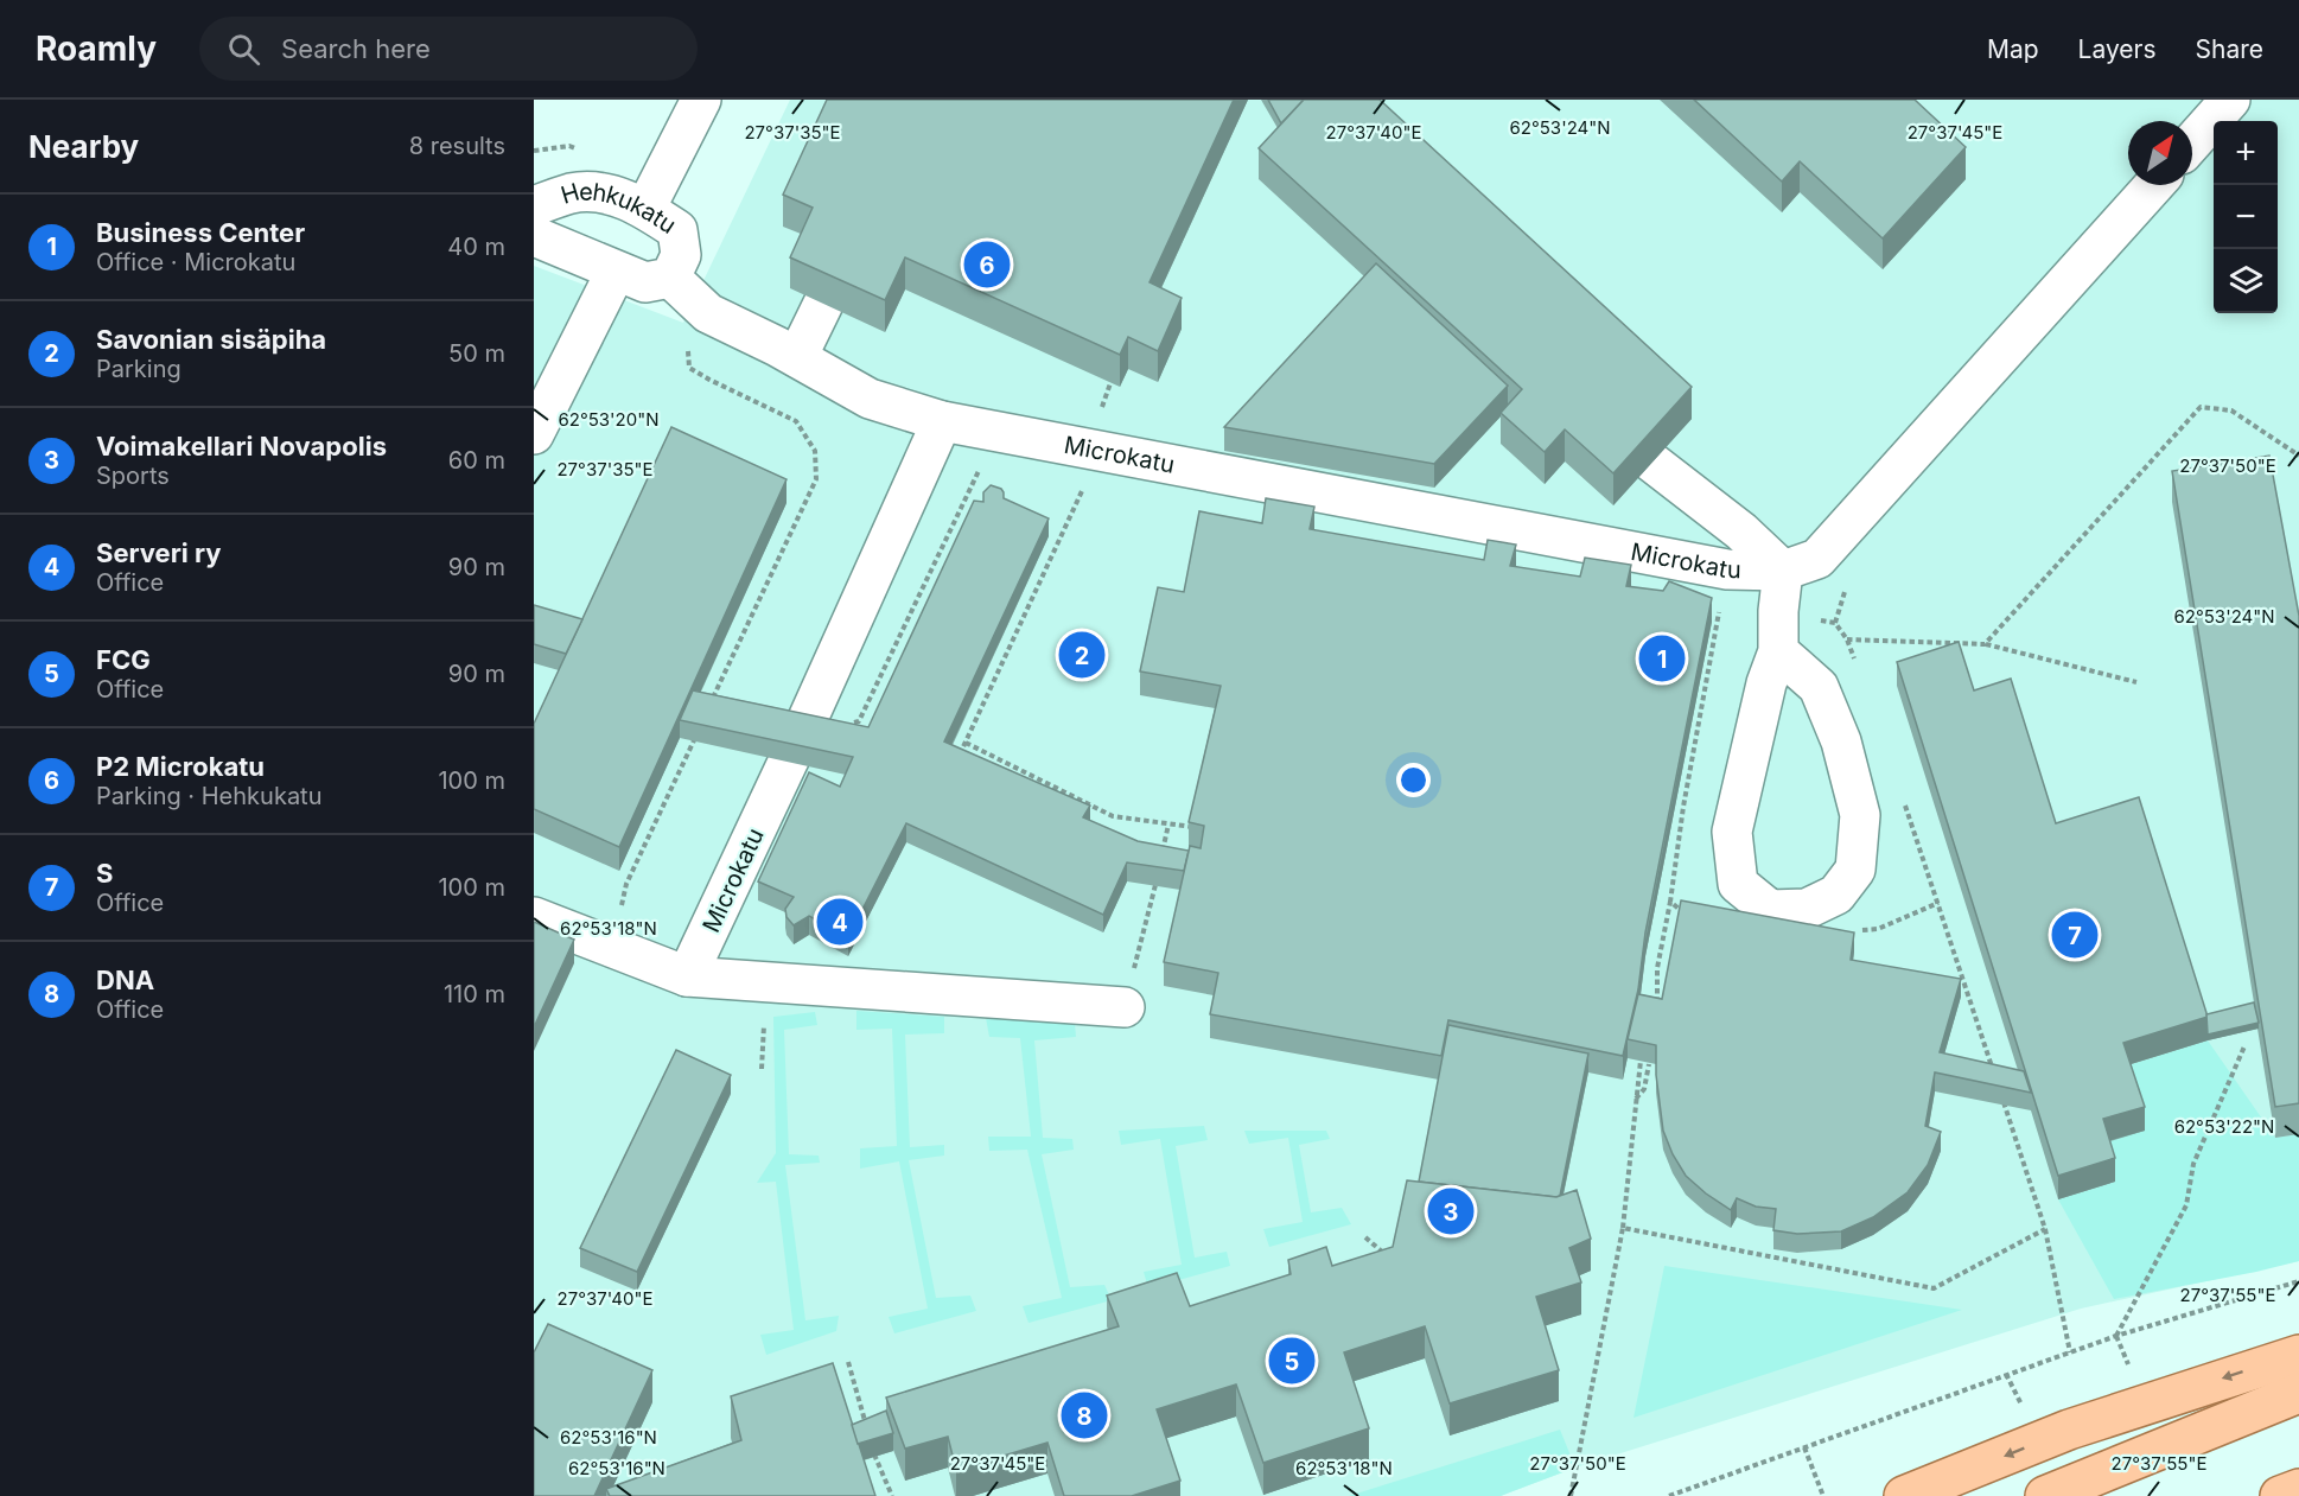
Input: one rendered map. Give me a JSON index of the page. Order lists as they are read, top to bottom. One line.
{"streets":{"street":["Hehkukatu","Microkatu"]},"north":"top right","page":{"header":"Roamly","search":"Search here","nav":["Map","Layers","Share"],"heading":["Nearby","8 results"],"map_buttons":["+","−"],"list":[{"mark":"1","name":"Business Center","note":"Office · Microkatu","value":"40 m"},{"mark":"2","name":"Savonian sisäpiha","note":"Parking","value":"50 m"},{"mark":"3","name":"Voimakellari Novapolis","note":"Sports","value":"60 m"},{"mark":"4","name":"Serveri ry","note":"Office","value":"90 m"},{"mark":"5","name":"FCG","note":"Office","value":"90 m"},{"mark":"6","name":"P2 Microkatu","note":"Parking · Hehkukatu","value":"100 m"},{"mark":"7","name":"S","note":"Office","value":"100 m"},{"mark":"8","name":"DNA","note":"Office","value":"110 m"}],"pins":["6","2","1","4","7","3","5","8"]},"coordinates":["62°53'24\"N","27°37'35\"E","27°37'40\"E","27°37'45\"E","62°53'20\"N","27°37'50\"E","62°53'18\"N","62°53'22\"N","27°37'55\"E","62°53'16\"N"]}
